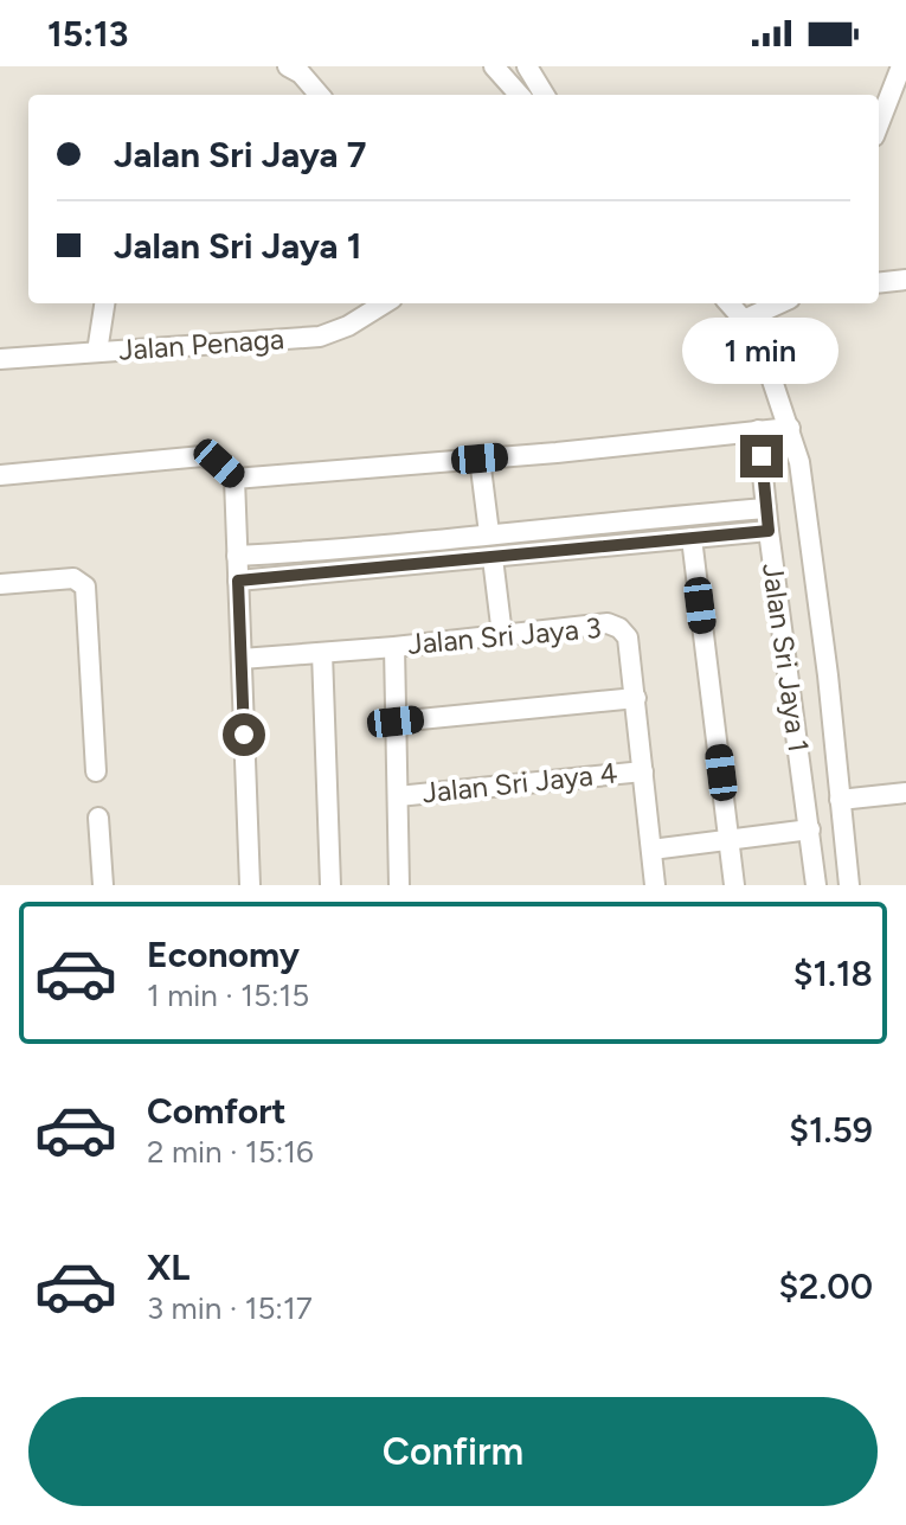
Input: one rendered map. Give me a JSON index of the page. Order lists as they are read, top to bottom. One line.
{"streets":{"street":["Jalan Penaga","Jalan Sri Jaya 3","Jalan Sri Jaya 1","Jalan Sri Jaya 4"]},"crossings":[["Jalan Sri Jaya 3","Jalan Sri Jaya 4"]],"page":{"status":"15:13","banner":["Jalan Sri Jaya 7","Jalan Sri Jaya 1"],"bubble":"1 min","list":[{"name":"Economy","note":"1 min · 15:15","value":"$1.18"},{"name":"Comfort","note":"2 min · 15:16","value":"$1.59"},{"name":"XL","note":"3 min · 15:17","value":"$2.00"}],"buttons":"Confirm"}}
